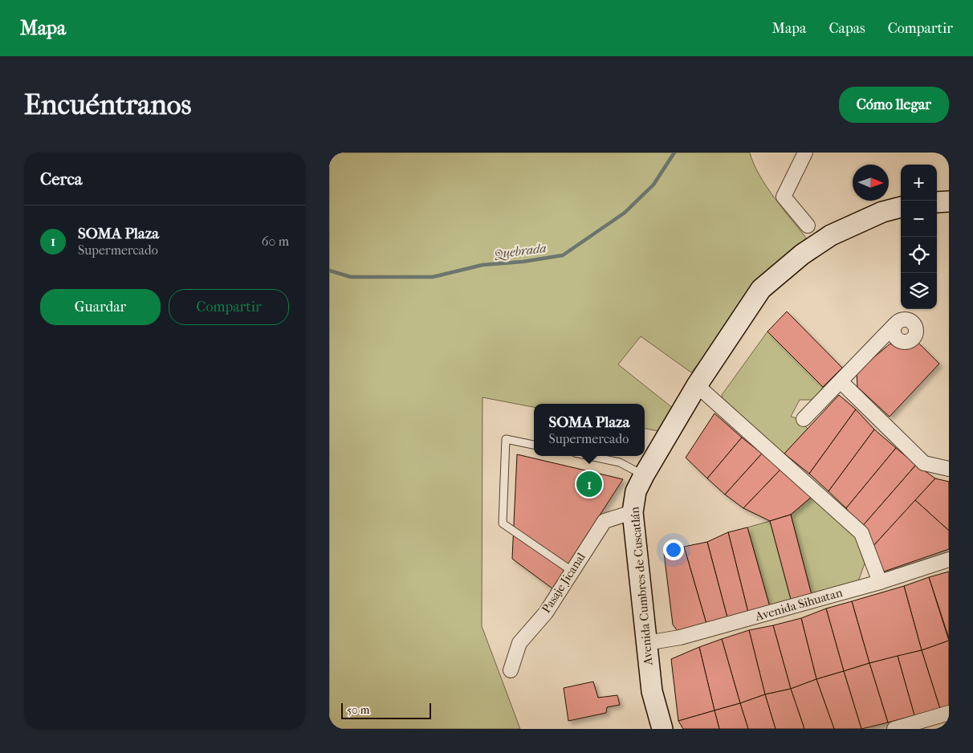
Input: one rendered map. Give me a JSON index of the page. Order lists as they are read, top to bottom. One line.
{"streets":{"main road":["Avenida Cumbres de Cuscatlán"],"street":["Pasaje Jicanal","Avenida Sihuatan"]},"crossings":[["Pasaje Jicanal","Avenida Cumbres de Cuscatlán"],["Avenida Cumbres de Cuscatlán","Avenida Sihuatan"]],"water":["Quebrada"],"scale_bar":"50 m","north":"right","page":{"header":"Mapa","nav":["Mapa","Capas","Compartir"],"buttons":["Cómo llegar",["Guardar","Compartir"]],"title":"Encuéntranos","heading":"Cerca","map_buttons":["+","−"],"list":[{"mark":"1","name":"SOMA Plaza","note":"Supermercado","value":"60 m"}],"popup":["SOMA Plaza","Supermercado"],"pins":"1","scale":"50 m"}}
